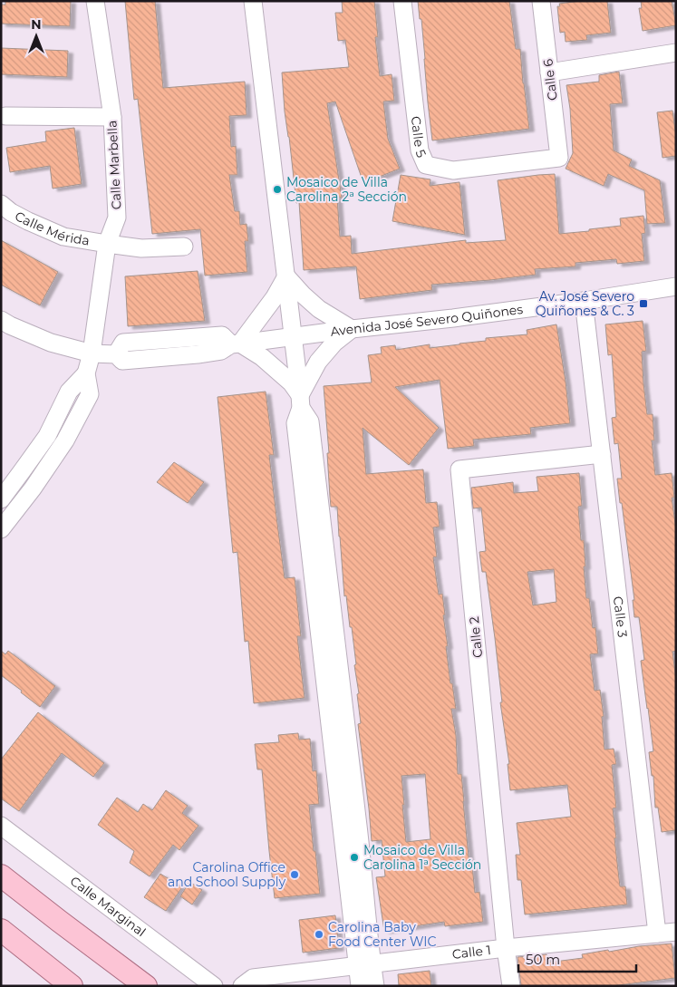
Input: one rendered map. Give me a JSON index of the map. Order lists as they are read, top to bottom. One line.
{"streets":{"street":["Calle 6","Calle 5","Calle Marbella","Calle Mérida","Avenida José Severo Quiñones","Calle 3","Calle 2","Calle Marginal","Calle 1"]},"crossings":[["Calle 6","Calle 5"],["Calle Marbella","Calle Mérida"],["Calle Marbella","Avenida José Severo Quiñones"],["Avenida José Severo Quiñones","Calle 3"],["Calle 3","Calle 2"],["Calle 3","Calle 1"],["Calle 2","Calle 1"]],"places":{"other":["Mosaico de Villa Carolina 2ª Sección","Mosaico de Villa Carolina 1ª Sección","Carolina Office and School Supply","Carolina Baby Food Center WIC"],"transit":["Av. José Severo Quiñones & C. 3"]},"scale_bar":"50 m","north":"top"}
